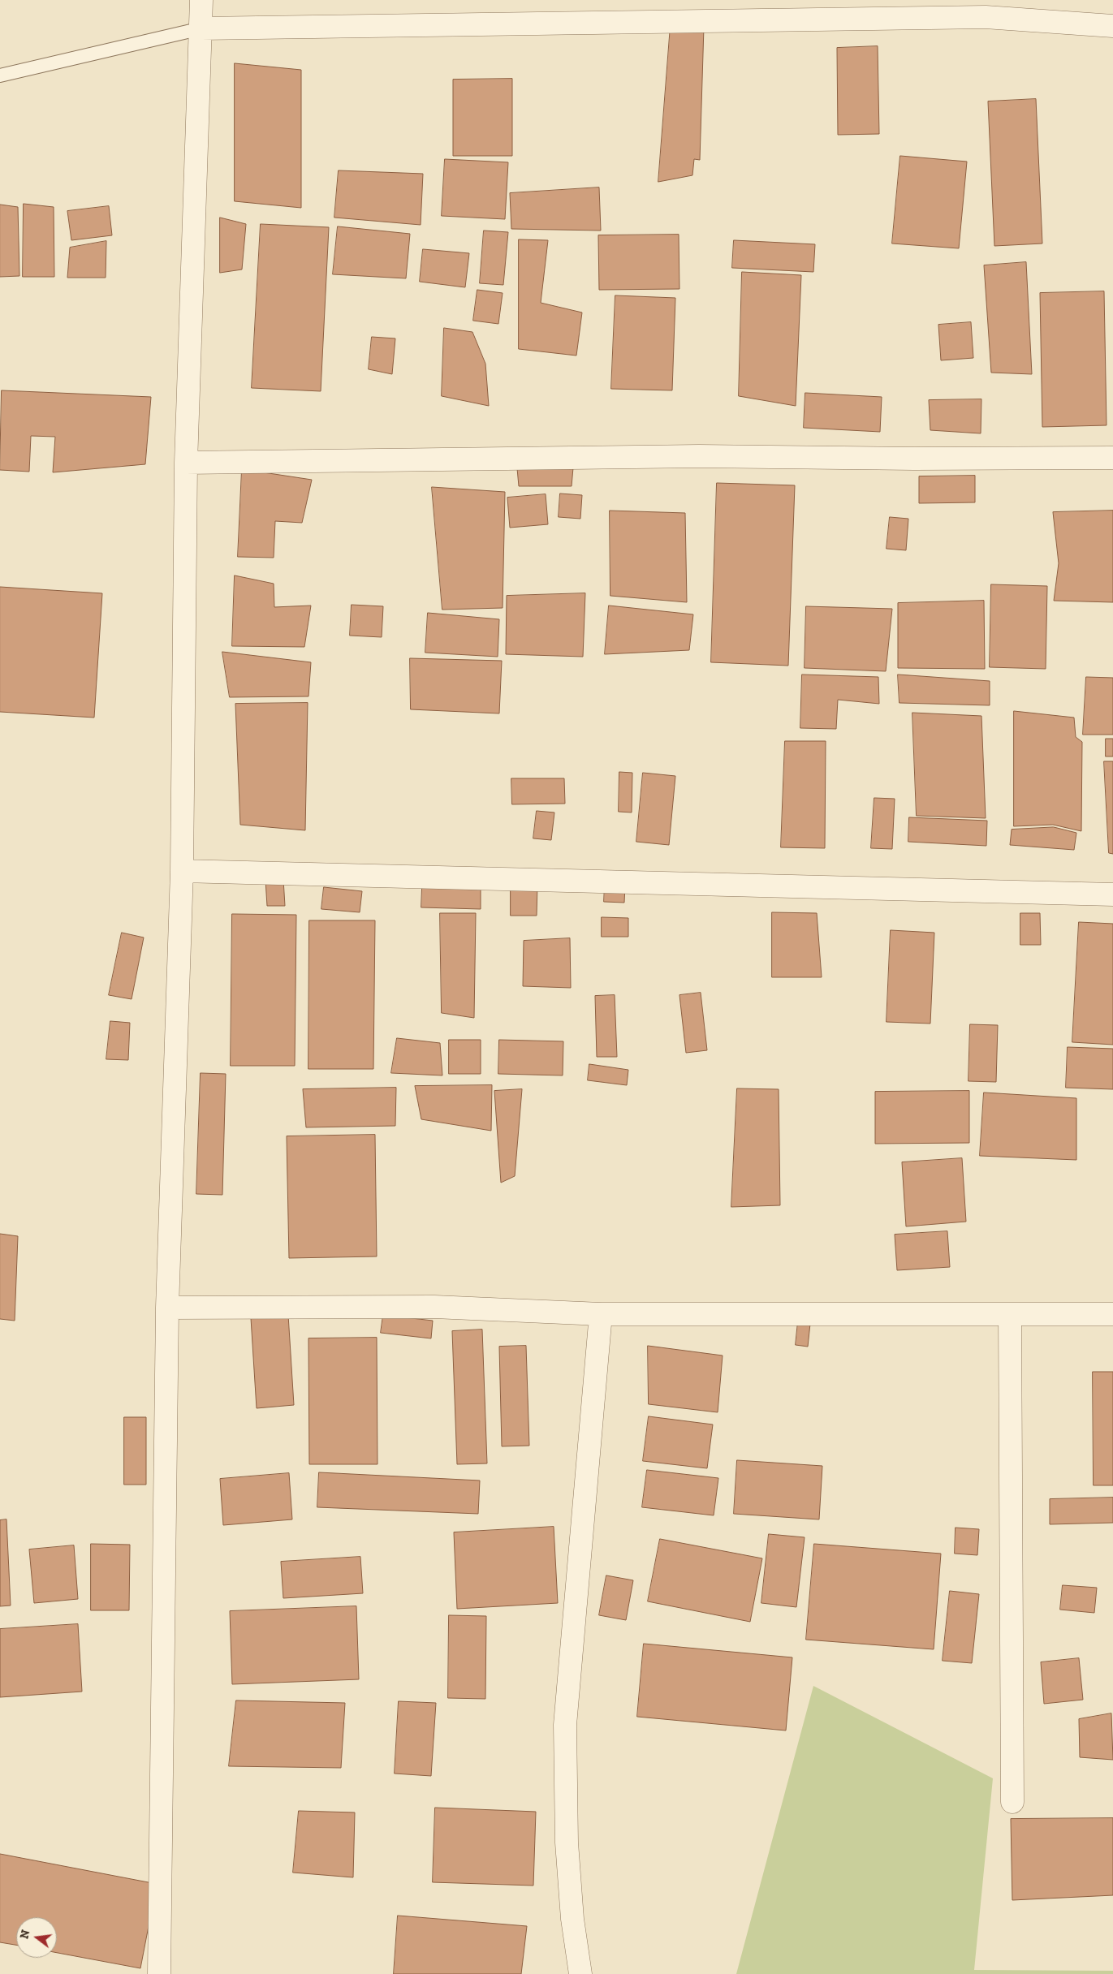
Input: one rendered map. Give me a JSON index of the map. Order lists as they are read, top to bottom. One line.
{"north":"left"}
